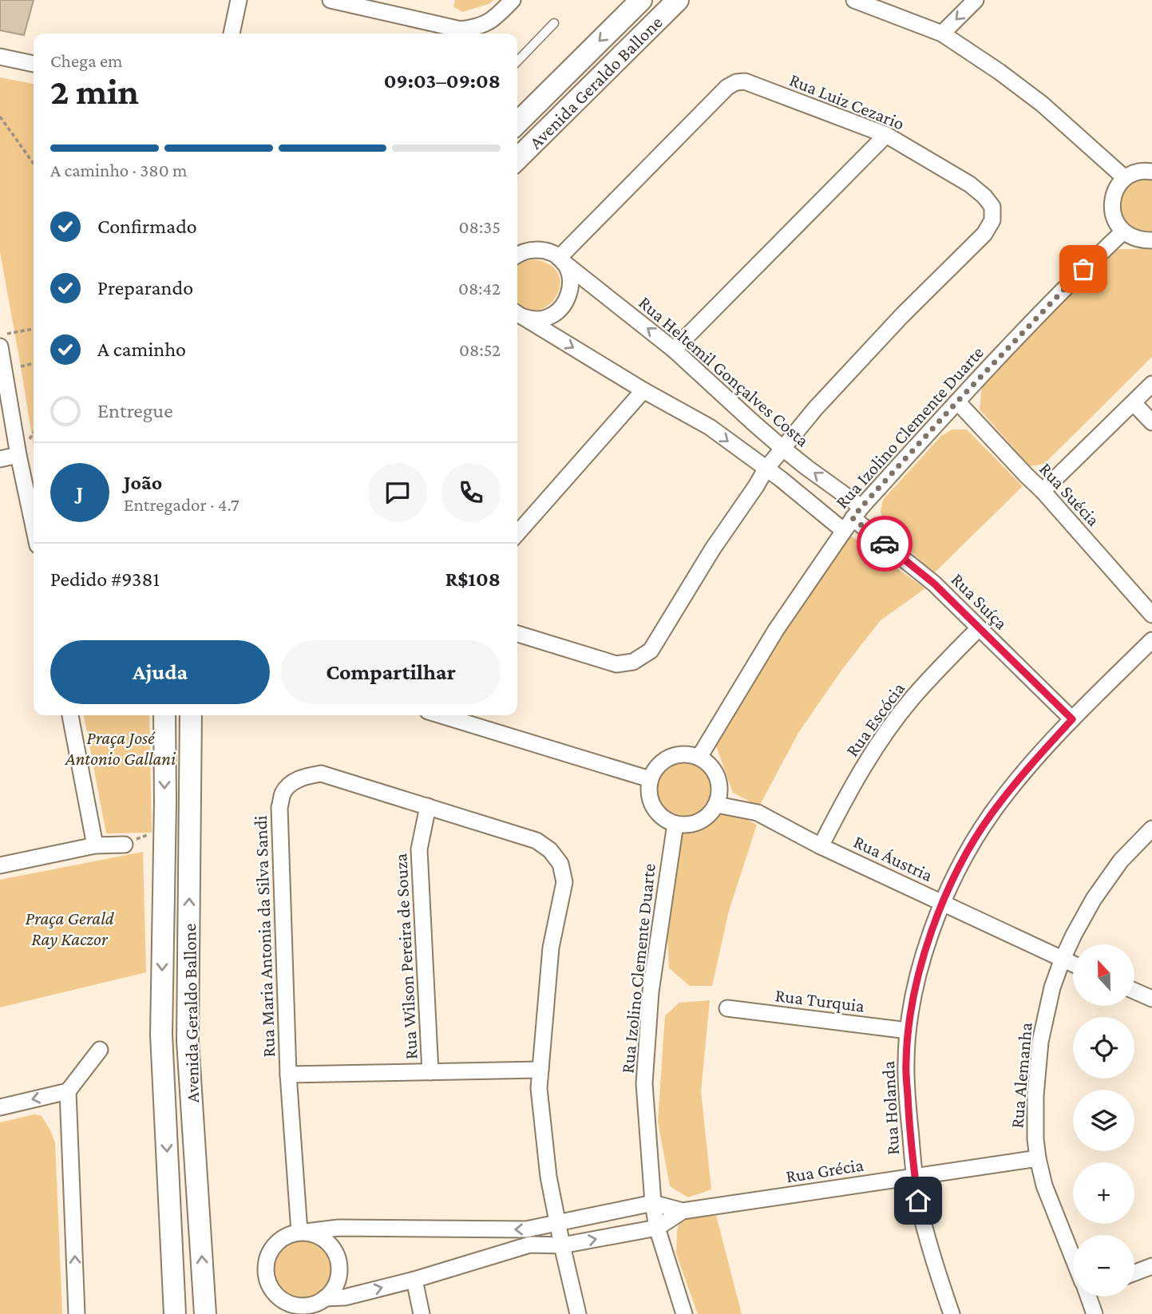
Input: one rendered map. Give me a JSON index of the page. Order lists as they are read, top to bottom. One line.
{"streets":{"street":["Avenida Geraldo Ballone","Rua Luiz Cezario","Rua Heltemil Gonçalves Costa","Rua Izolino Clemente Duarte","Rua Suécia","Rua Suíça","Rua Escócia","Rua Áustria","Rua Maria Antonia da Silva Sandi","Rua Wilson Pereira de Souza","Rua Turquia","Rua Alemanha","Rua Holanda","Rua Grécia"]},"crossings":[["Rua Luiz Cezario","Rua Heltemil Gonçalves Costa"],["Rua Heltemil Gonçalves Costa","Rua Izolino Clemente Duarte"],["Rua Heltemil Gonçalves Costa","Rua Suíça"],["Rua Izolino Clemente Duarte","Rua Suécia"],["Rua Izolino Clemente Duarte","Rua Suíça"],["Rua Izolino Clemente Duarte","Rua Áustria"],["Rua Izolino Clemente Duarte","Rua Grécia"],["Rua Suíça","Rua Escócia"],["Rua Suíça","Rua Holanda"],["Rua Escócia","Rua Áustria"],["Rua Áustria","Rua Alemanha"],["Rua Áustria","Rua Holanda"],["Rua Maria Antonia da Silva Sandi","Rua Wilson Pereira de Souza"],["Rua Turquia","Rua Holanda"],["Rua Alemanha","Rua Grécia"],["Rua Holanda","Rua Grécia"]],"parks":["Praça José Antonio Gallani","Praça Gerald Ray Kaczor"],"north":"top","page":{"heading":["2 min","Chega em","09:03–09:08"],"panel":["João","Entregador · 4.7","Pedido #9381","R$108"],"bar":"A caminho · 380 m","list":[["Confirmado","08:35"],["Preparando","08:42"],["A caminho","08:52"],"Entregue"],"round":"J","buttons":["Ajuda","Compartilhar"],"map_buttons":["+","−"]}}
